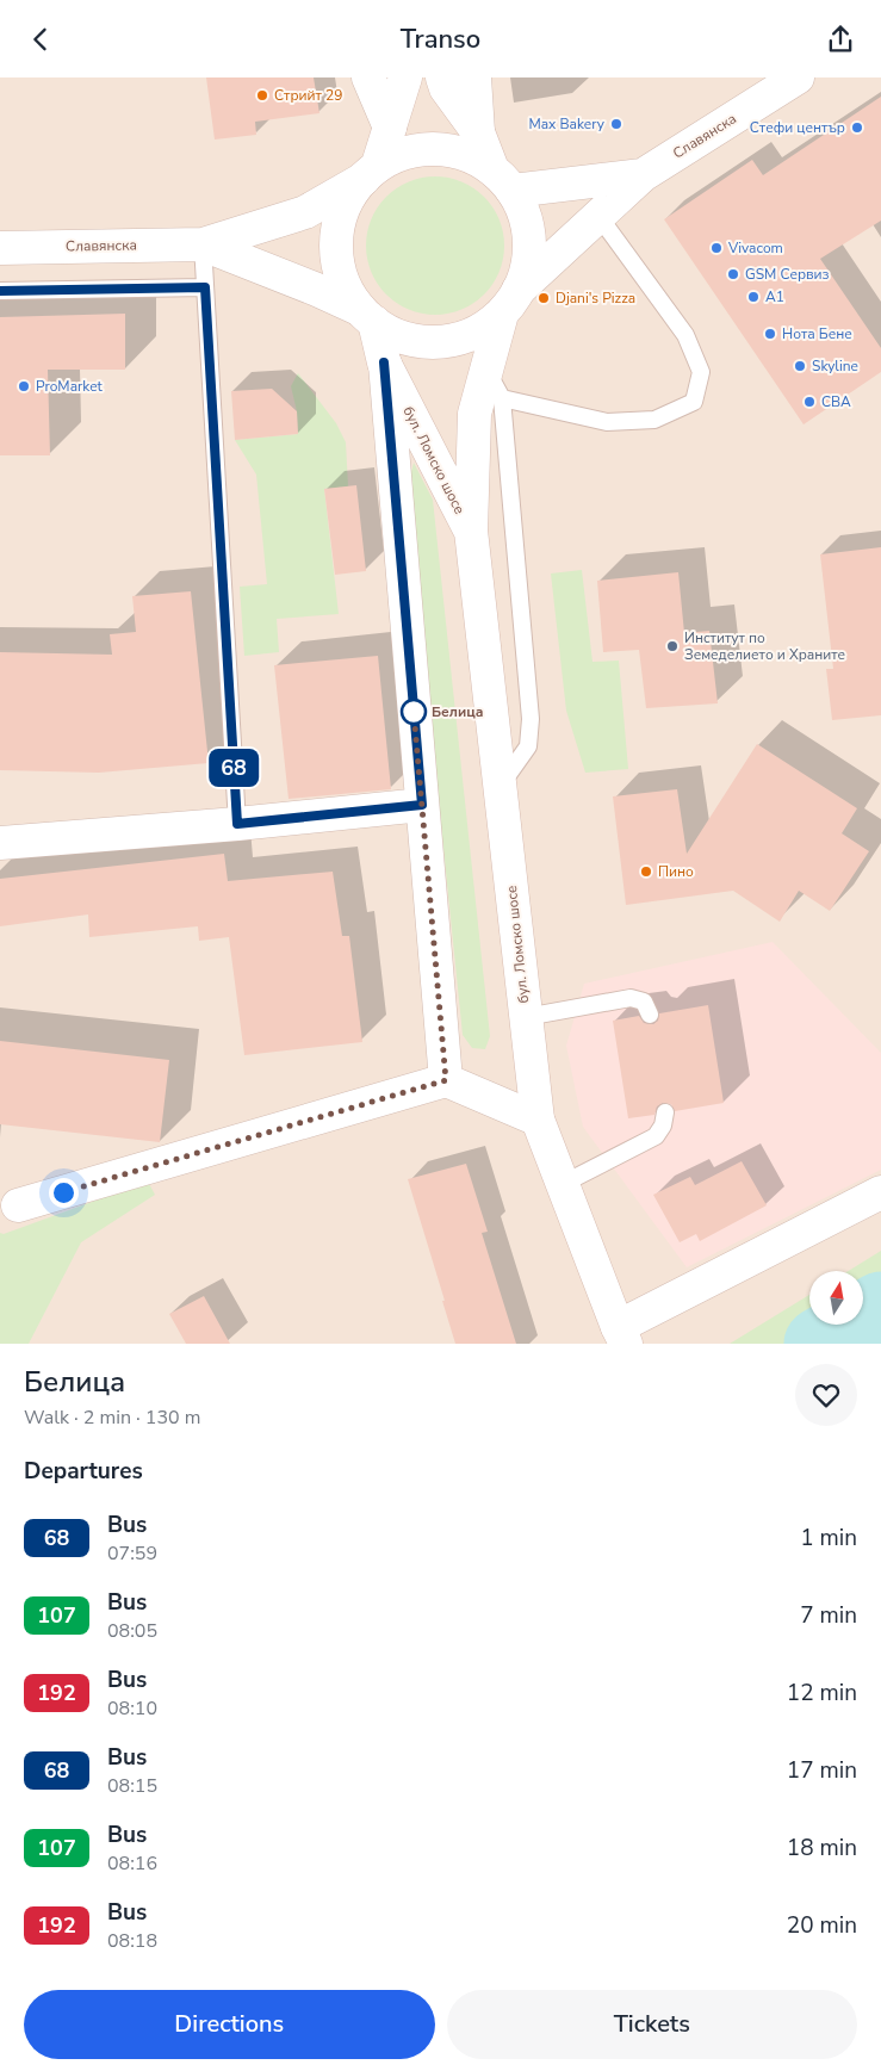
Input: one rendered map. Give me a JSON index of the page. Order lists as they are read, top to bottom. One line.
{"streets":{"street":["Славянска","бул. Ломско шосе"]},"crossings":[["Славянска","бул. Ломско шосе"]],"places":["Стрийт 29","Max Bakery","Стефи център","Vivacom","GSM Сервиз","A1","Djani's Pizza","Нота Бене","Skyline","ProMarket","CBA","Институт по Земеделието и Храните","Белица","Пино"],"lines":["bus line 68"],"north":"top","page":{"header":"Transo","on_map":"68","heading":[["Белица","Walk · 2 min · 130 m"],"Departures"],"list":[{"mark":"68","name":"Bus","note":"07:59","value":"1 min"},{"mark":"107","name":"Bus","note":"08:05","value":"7 min"},{"mark":"192","name":"Bus","note":"08:10","value":"12 min"},{"mark":"68","name":"Bus","note":"08:15","value":"17 min"},{"mark":"107","name":"Bus","note":"08:16","value":"18 min"},{"mark":"192","name":"Bus","note":"08:18","value":"20 min"}],"buttons":["Directions","Tickets"]}}
